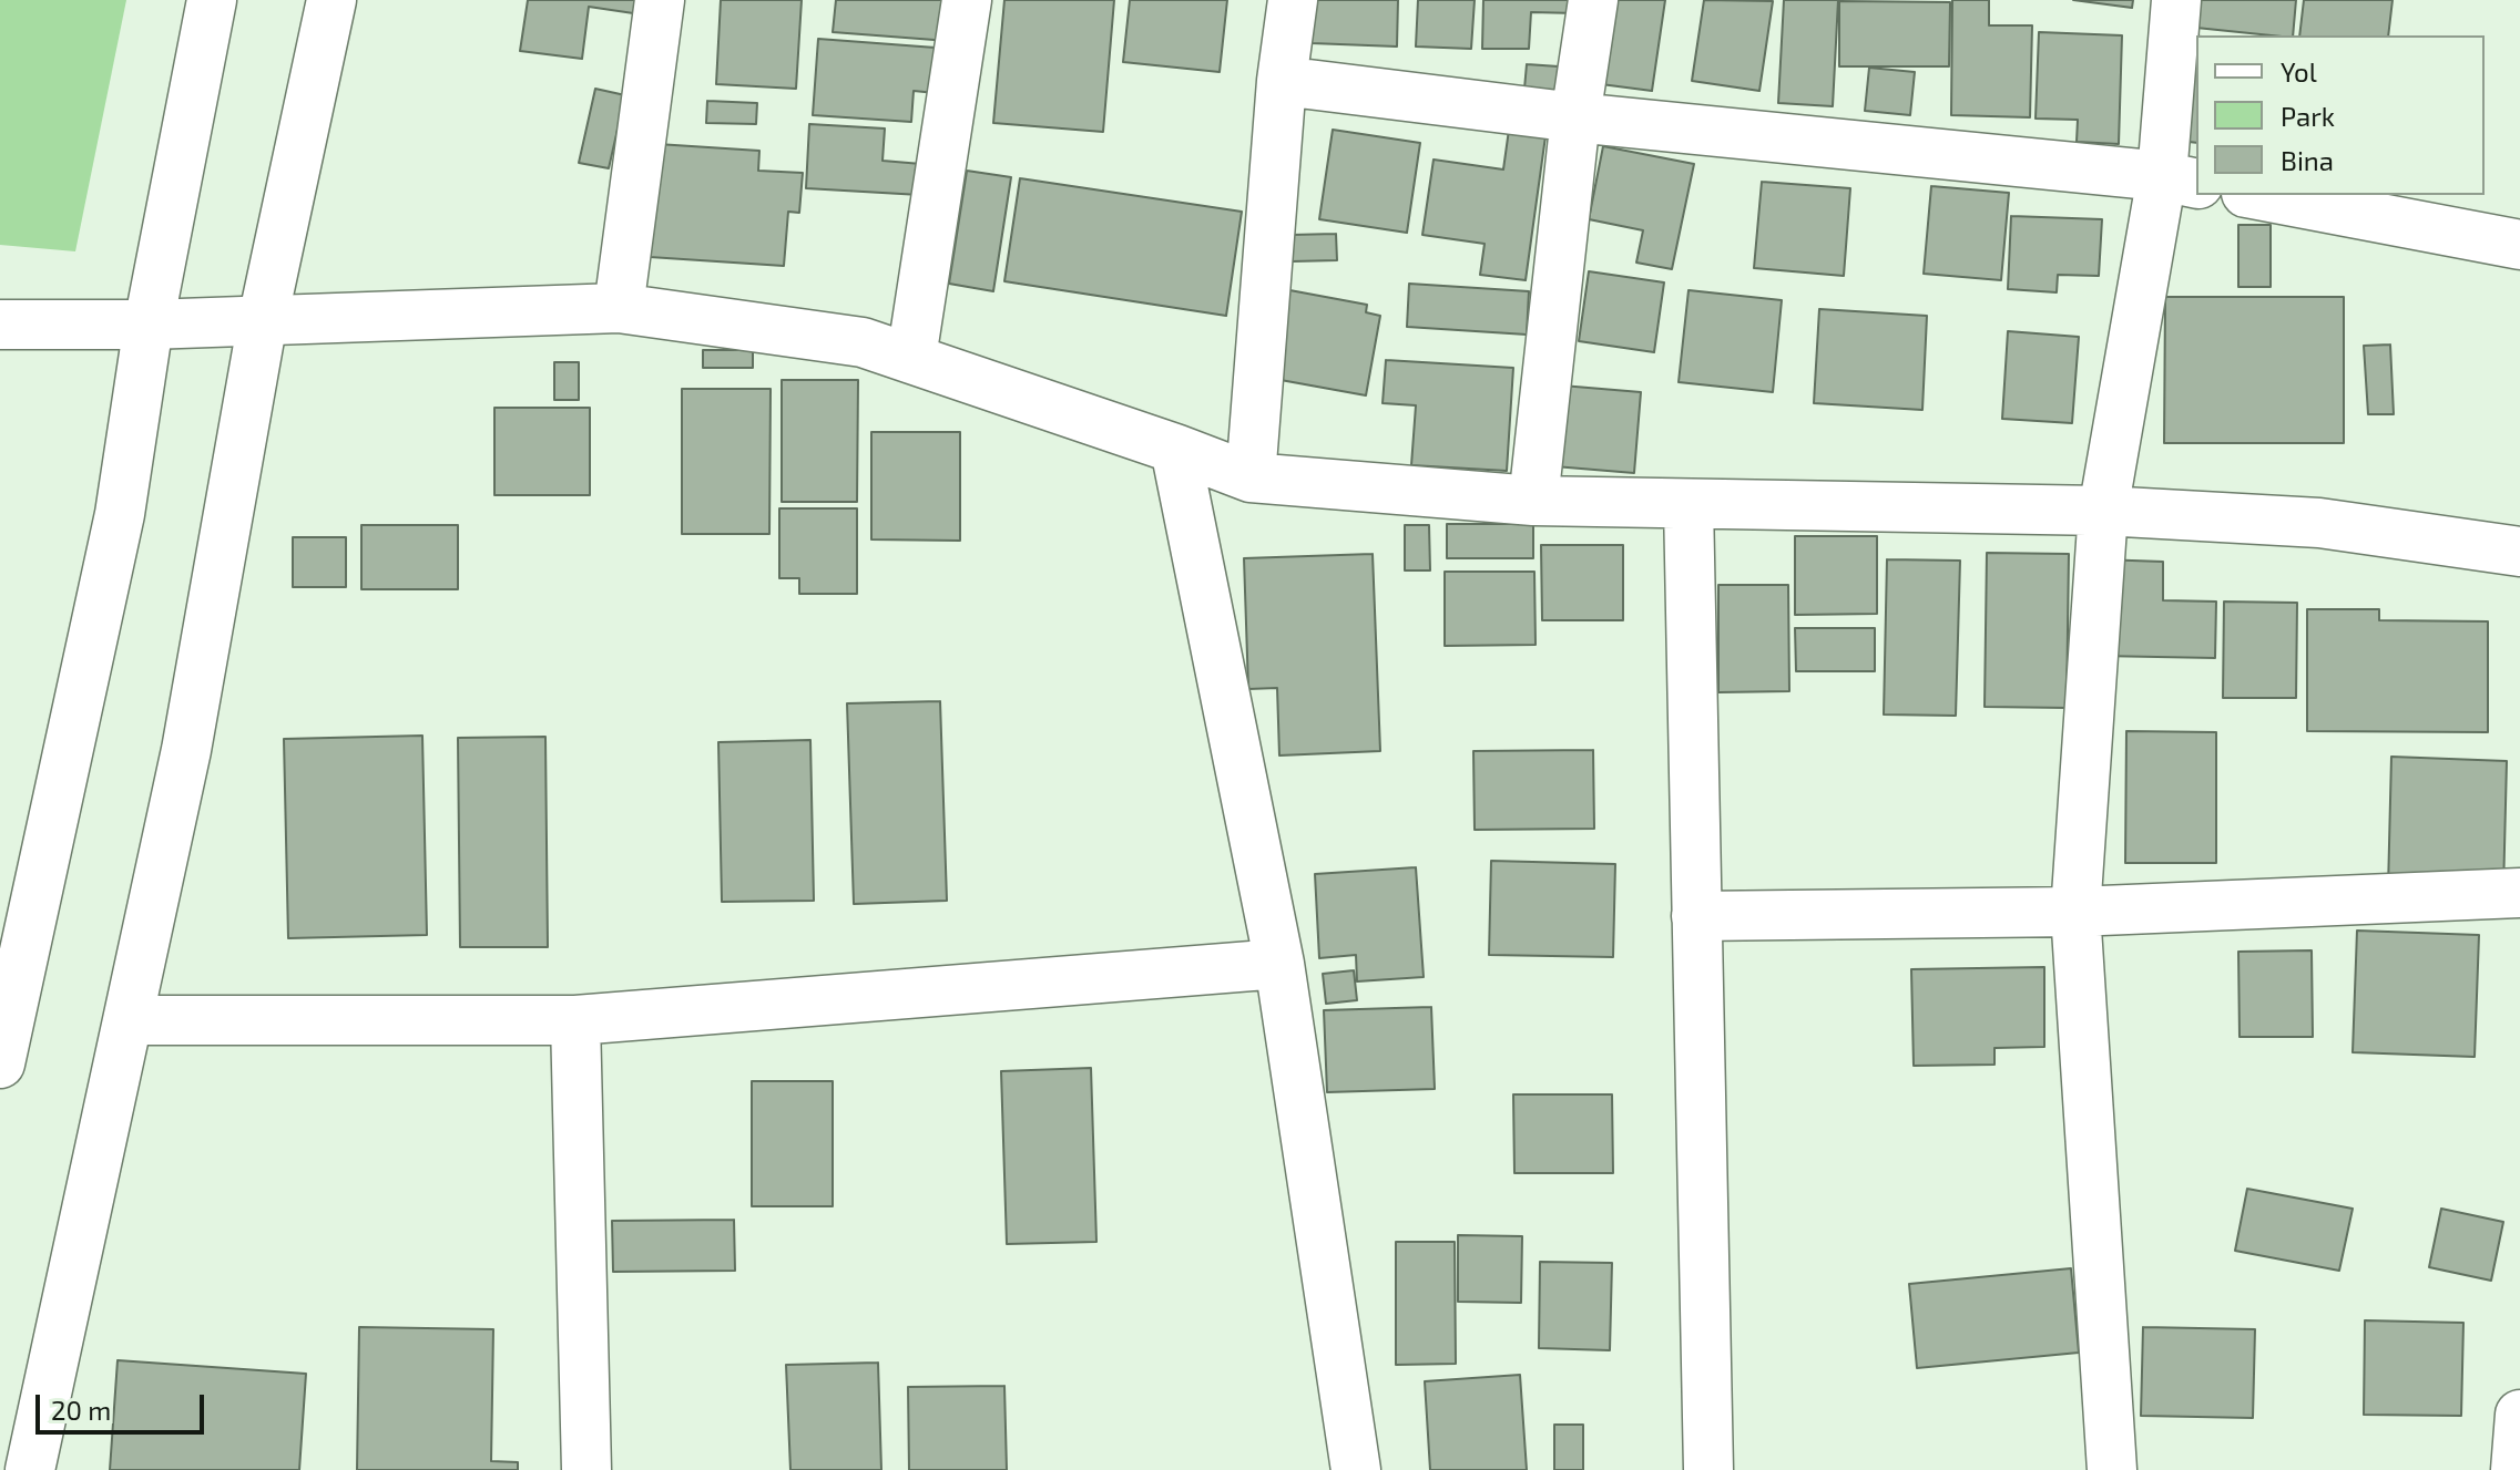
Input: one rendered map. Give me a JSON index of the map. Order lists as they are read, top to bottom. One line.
{"legend":["Yol","Park","Bina"],"scale_bar":"20 m"}
